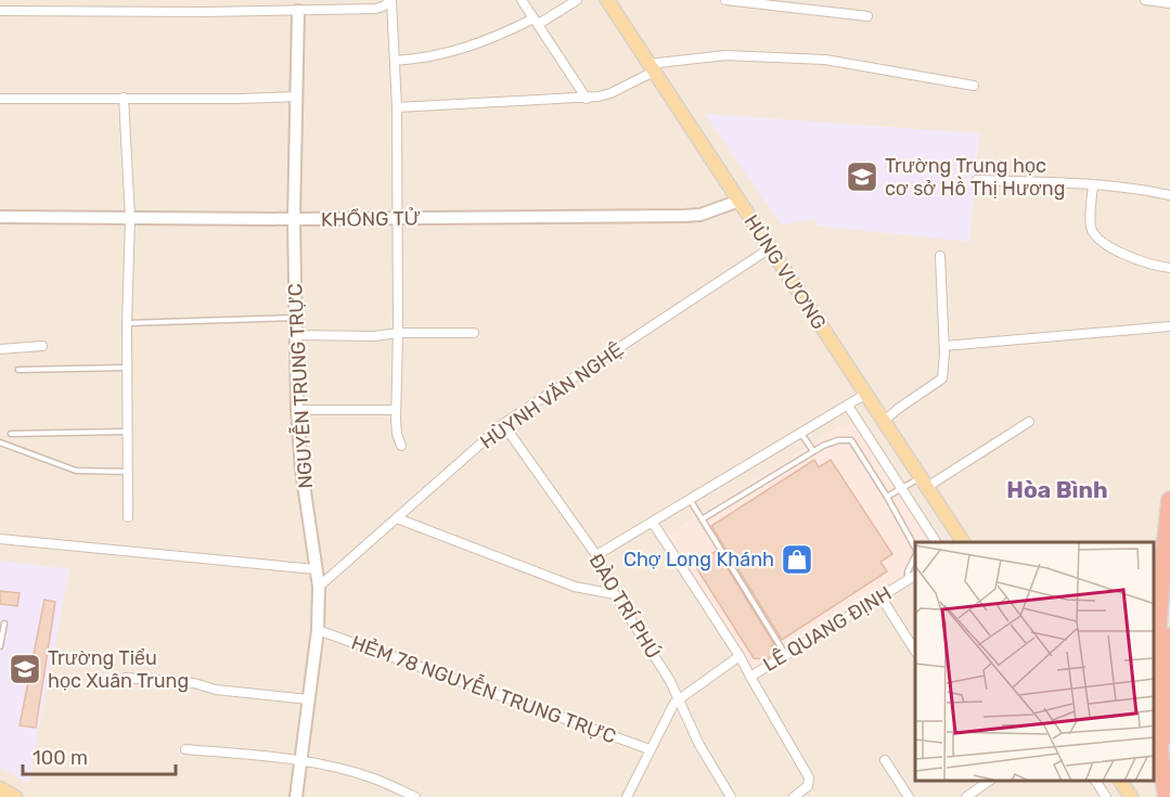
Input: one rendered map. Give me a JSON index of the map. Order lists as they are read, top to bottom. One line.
{"streets":{"main road":["HÙNG VƯƠNG"],"street":["KHỔNG TỬ","NGUYỄN TRUNG TRỰC","HÙYNH VĂN NGHỆ","ĐÀO TRÍ PHÚ","LÊ QUANG ĐỊNH","HẺM 78 NGUYỄN TRUNG TRỰC"]},"crossings":[["KHỔNG TỬ","HÙNG VƯƠNG"],["KHỔNG TỬ","NGUYỄN TRUNG TRỰC"],["HÙNG VƯƠNG","HÙYNH VĂN NGHỆ"],["NGUYỄN TRUNG TRỰC","HÙYNH VĂN NGHỆ"],["NGUYỄN TRUNG TRỰC","HẺM 78 NGUYỄN TRUNG TRỰC"],["HÙYNH VĂN NGHỆ","ĐÀO TRÍ PHÚ"],["ĐÀO TRÍ PHÚ","LÊ QUANG ĐỊNH"],["LÊ QUANG ĐỊNH","HẺM 78 NGUYỄN TRUNG TRỰC"]],"districts":["Hòa Bình"],"places":{"school or university":["Trường Trung học cơ sở Hồ Thị Hương","Trường Tiểu học Xuân Trung"],"shop":["Chợ Long Khánh"]},"scale_bar":"100 m"}
